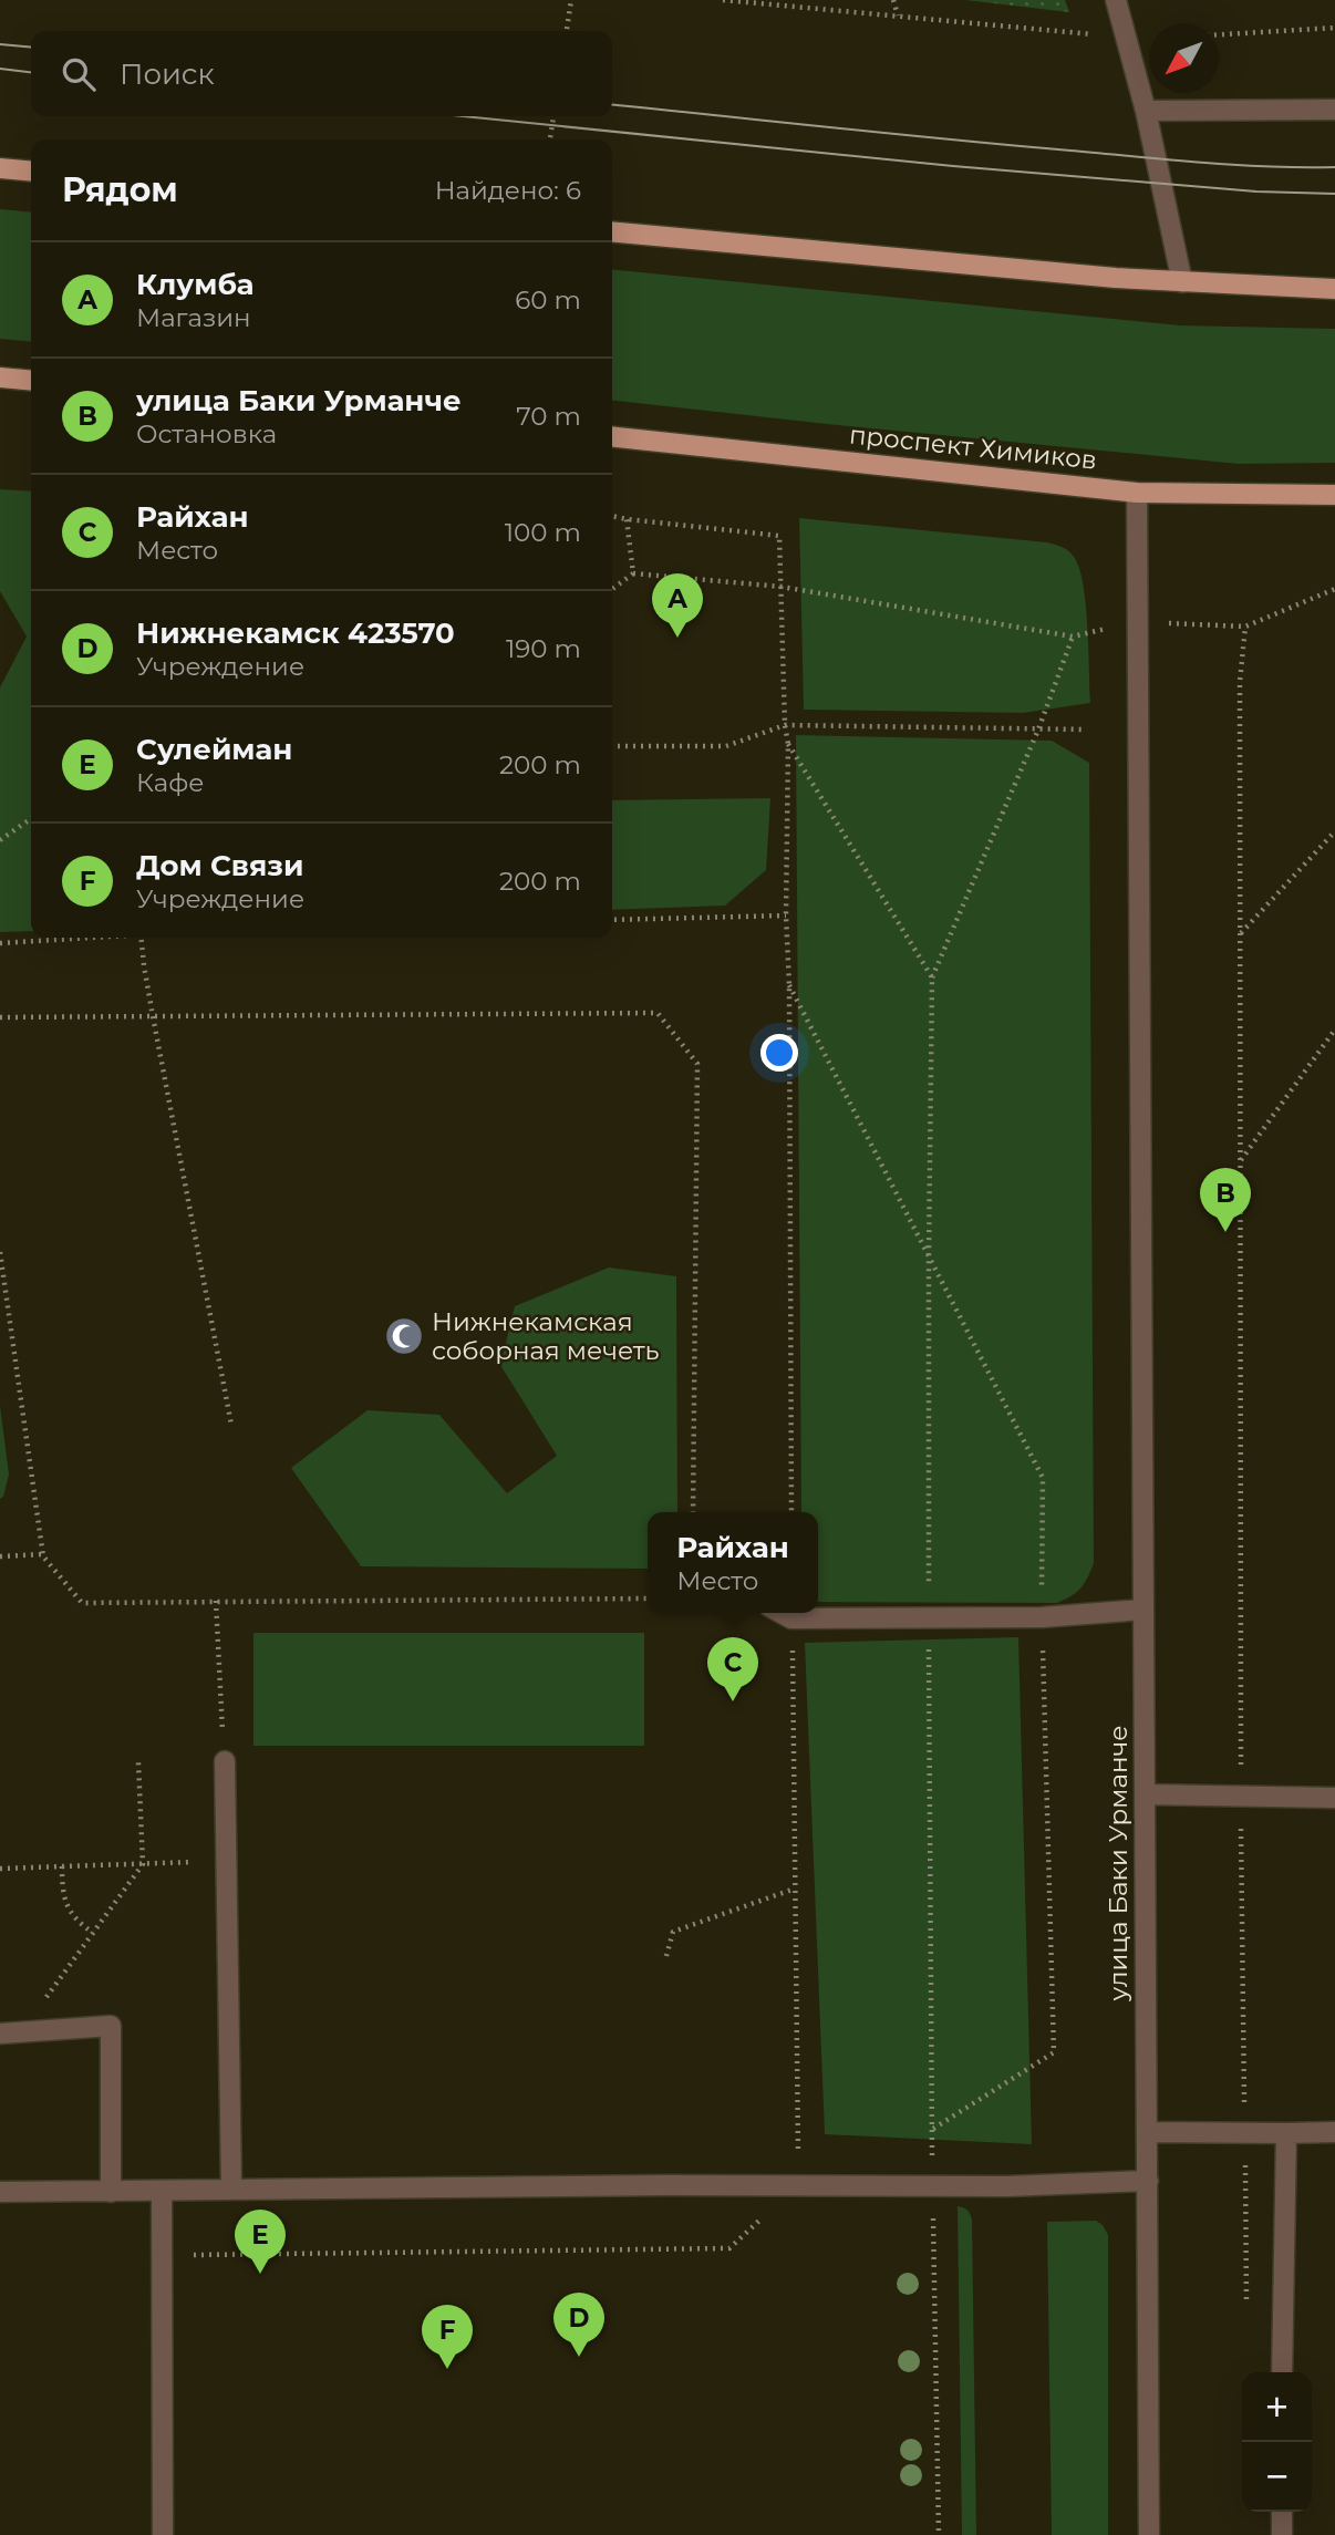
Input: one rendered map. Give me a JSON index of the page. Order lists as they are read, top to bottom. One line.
{"streets":{"main road":["проспект Химиков"],"street":["улица Баки Урманче"]},"crossings":[["проспект Химиков","улица Баки Урманче"]],"places":{"mosque":["Нижнекамская соборная мечеть"]},"north":"bottom left","page":{"search":"Поиск","heading":["Рядом","Найдено: 6"],"list":[{"mark":"A","name":"Клумба","note":"Магазин","value":"60 m"},{"mark":"B","name":"улица Баки Урманче","note":"Остановка","value":"70 m"},{"mark":"C","name":"Райхан","note":"Место","value":"100 m"},{"mark":"D","name":"Нижнекамск 423570","note":"Учреждение","value":"190 m"},{"mark":"E","name":"Сулейман","note":"Кафе","value":"200 m"},{"mark":"F","name":"Дом Связи","note":"Учреждение","value":"200 m"}],"pins":["A","B","C","E","D","F"],"popup":["Райхан","Место"],"map_buttons":["+","−"]}}
